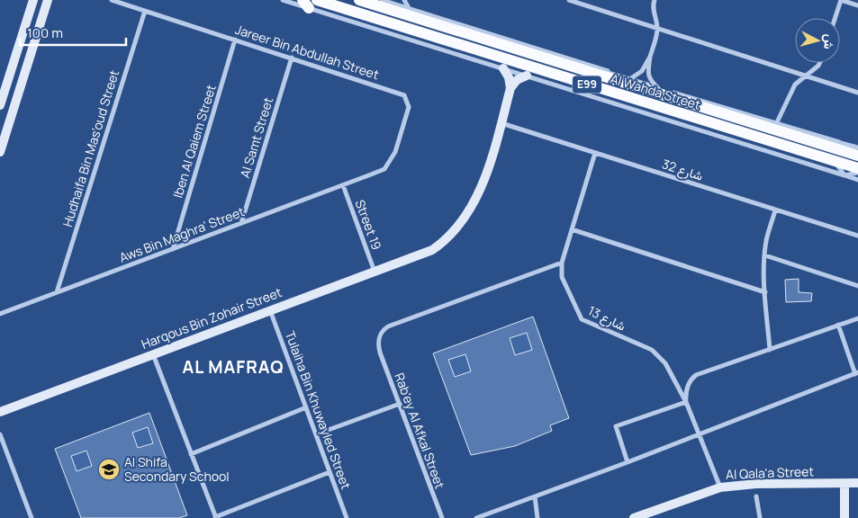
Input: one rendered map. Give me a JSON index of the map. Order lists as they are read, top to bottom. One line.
{"streets":{"main road":["E99","Al Wahda Street"],"street":["Jareer Bin Abdullah Street","Al Samt Street","Iben Al Qaiem Street","Hudhaifa Bin Mas'oud Street","شارع 32","Street 19","Aws Bin Maghra' Street","Harqous Bin Zohair Street","شارع 13","Tulaiha Bin Khuwayled Street","Rab'ey Al Afkal Street","Al Qala'a Street"]},"crossings":[["Jareer Bin Abdullah Street","Al Samt Street"],["Jareer Bin Abdullah Street","Iben Al Qaiem Street"],["Jareer Bin Abdullah Street","Hudhaifa Bin Mas'oud Street"],["Jareer Bin Abdullah Street","Aws Bin Maghra' Street"],["Al Samt Street","Aws Bin Maghra' Street"],["Iben Al Qaiem Street","Aws Bin Maghra' Street"],["Hudhaifa Bin Mas'oud Street","Aws Bin Maghra' Street"],["شارع 32","Harqous Bin Zohair Street"],["شارع 32","شارع 13"],["Street 19","Aws Bin Maghra' Street"],["Street 19","Harqous Bin Zohair Street"],["Harqous Bin Zohair Street","Tulaiha Bin Khuwayled Street"],["شارع 13","Rab'ey Al Afkal Street"],["شارع 13","Al Qala'a Street"]],"districts":["AL MAFRAQ"],"places":{"school or university":["Al Shifa Secondary School"]},"scale_bar":"100 m","north":"right"}
